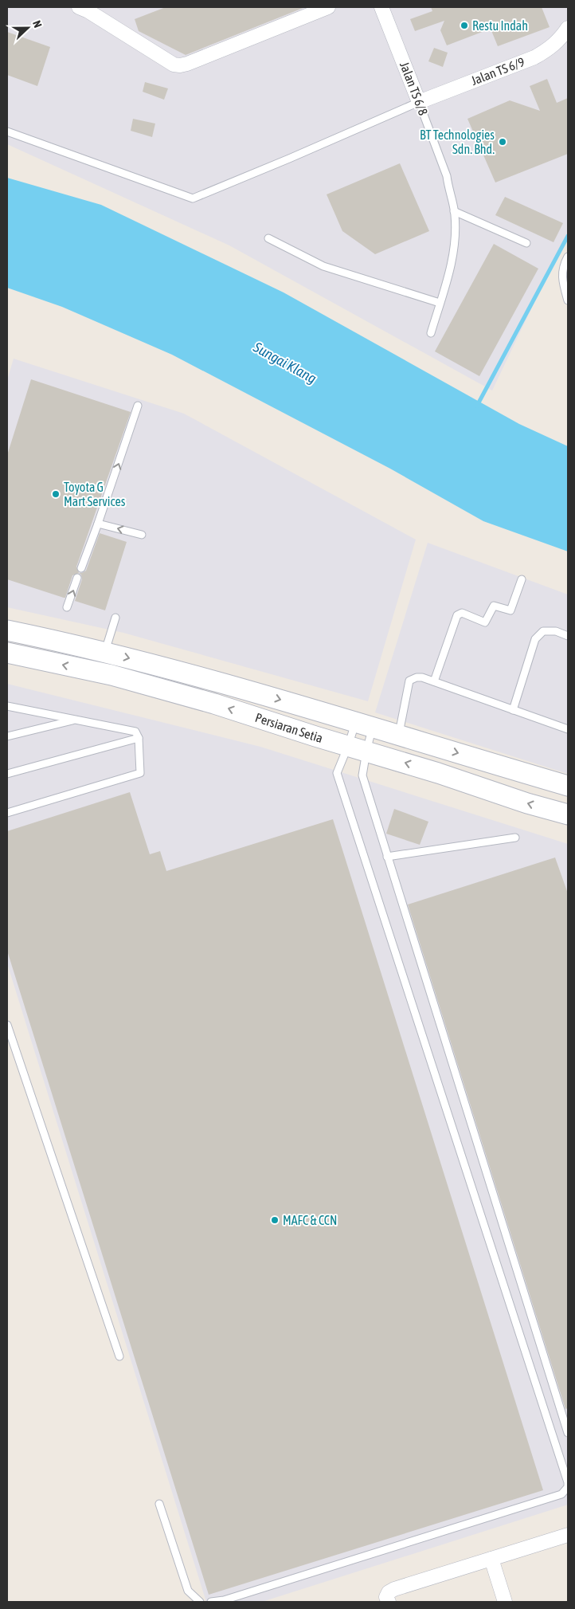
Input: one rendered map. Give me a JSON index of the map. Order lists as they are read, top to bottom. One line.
{"streets":{"street":["Jalan TS 6/9","Jalan TS 6/8","Persiaran Setia"]},"crossings":[["Jalan TS 6/9","Jalan TS 6/8"]],"water":["Sungai Klang"],"places":["Restu Indah","BT Technologies Sdn. Bhd.","Toyota G Mart Services","MAFC & CCN"],"north":"right"}
